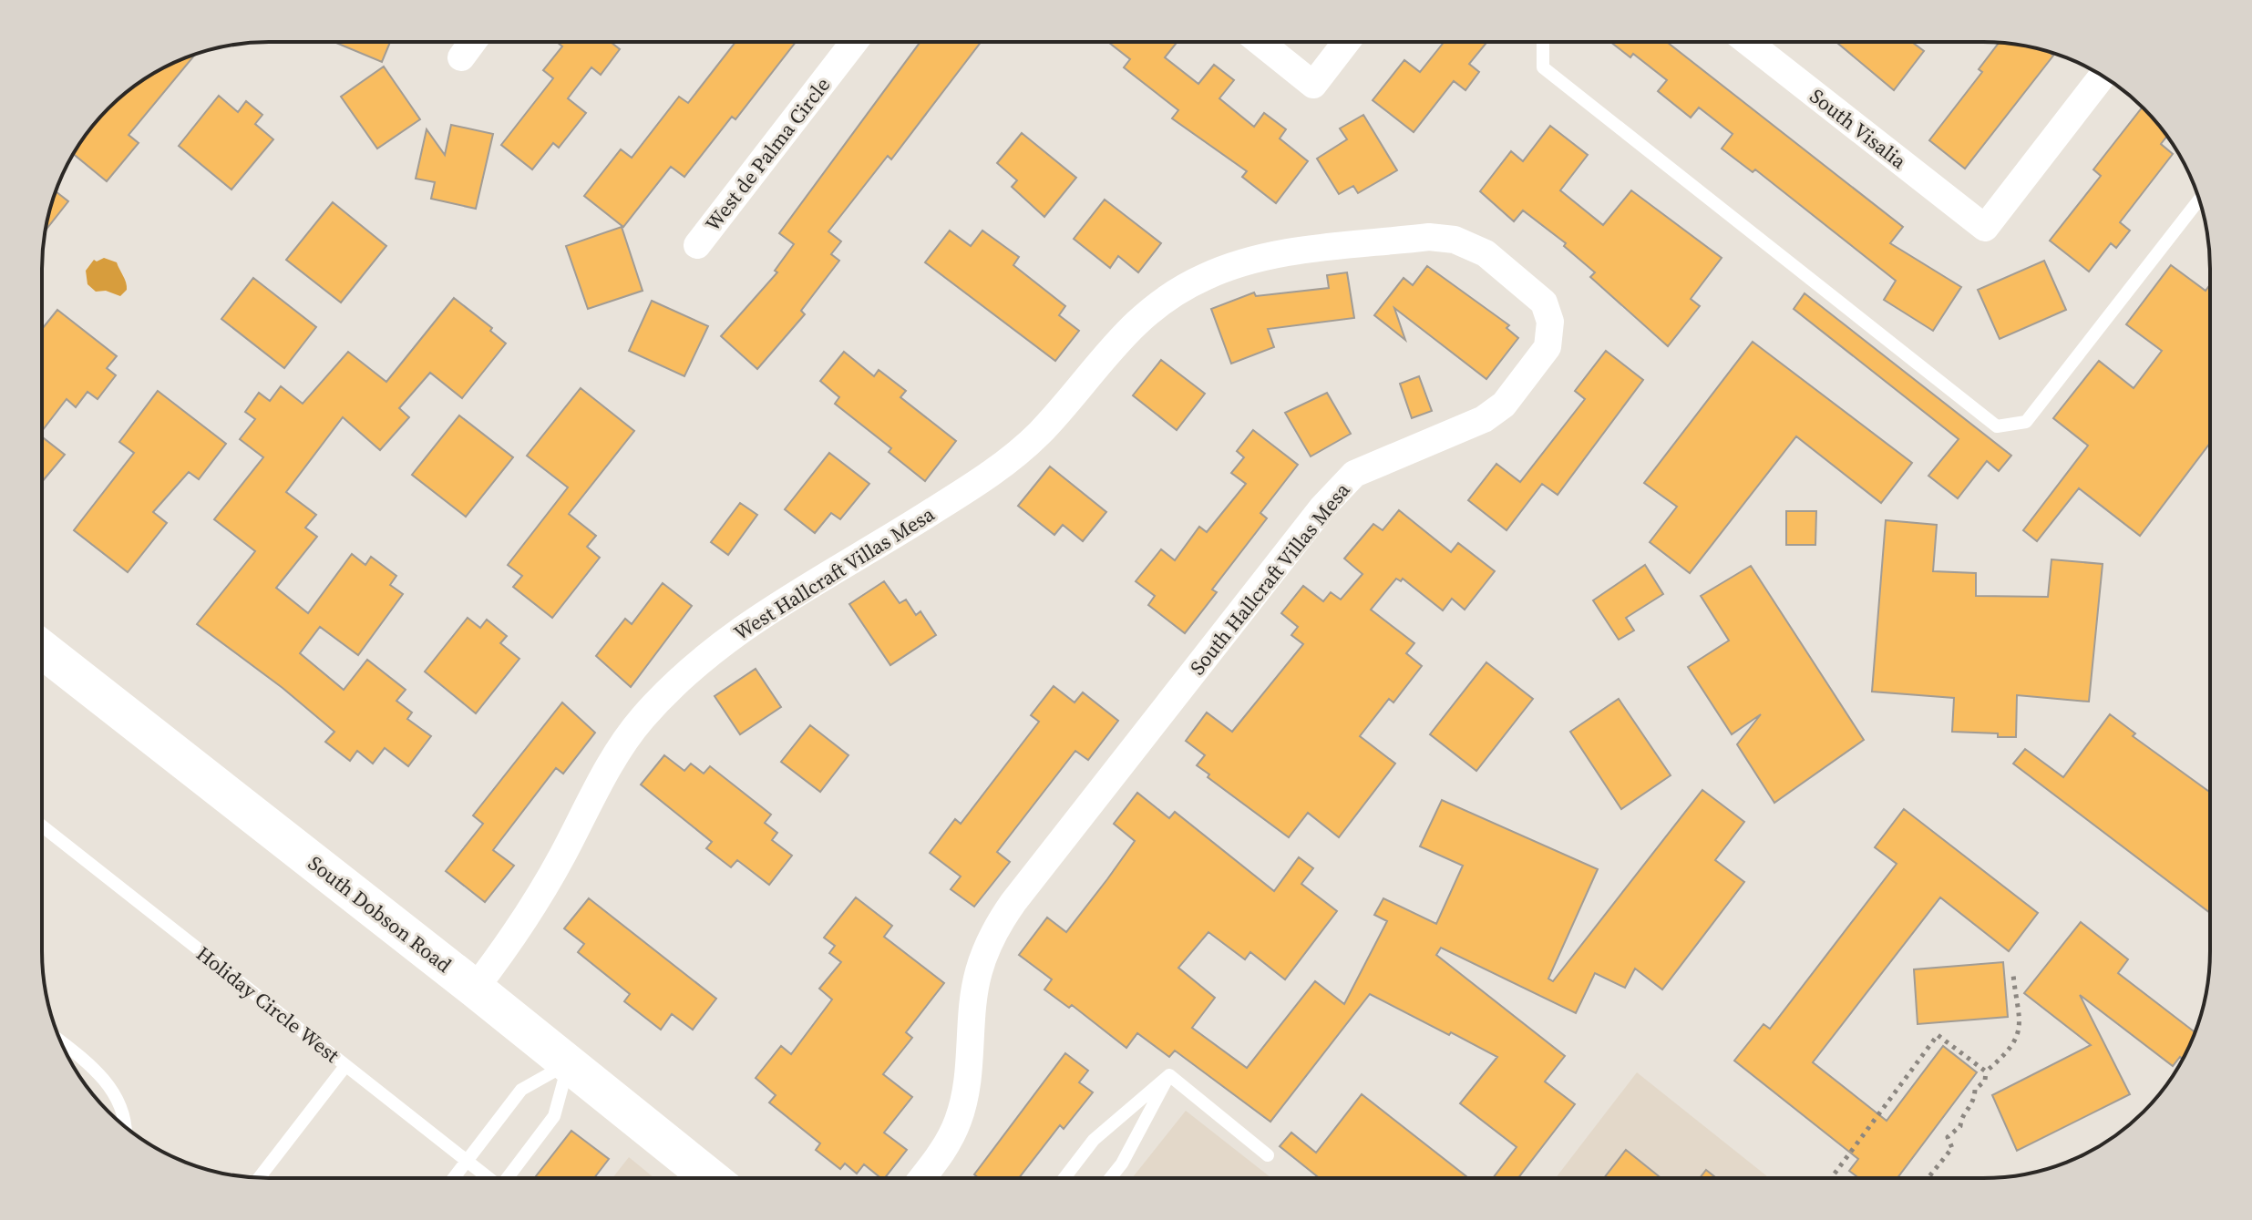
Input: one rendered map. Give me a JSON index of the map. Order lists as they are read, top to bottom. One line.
{"streets":{"main road":["South Dobson Road"],"street":["South Visalia","West de Palma Circle","West Hallcraft Villas Mesa","South Hallcraft Villas Mesa"],"lane":["Holiday Circle West"]},"crossings":[["West Hallcraft Villas Mesa","South Hallcraft Villas Mesa"],["West Hallcraft Villas Mesa","South Dobson Road"]]}
